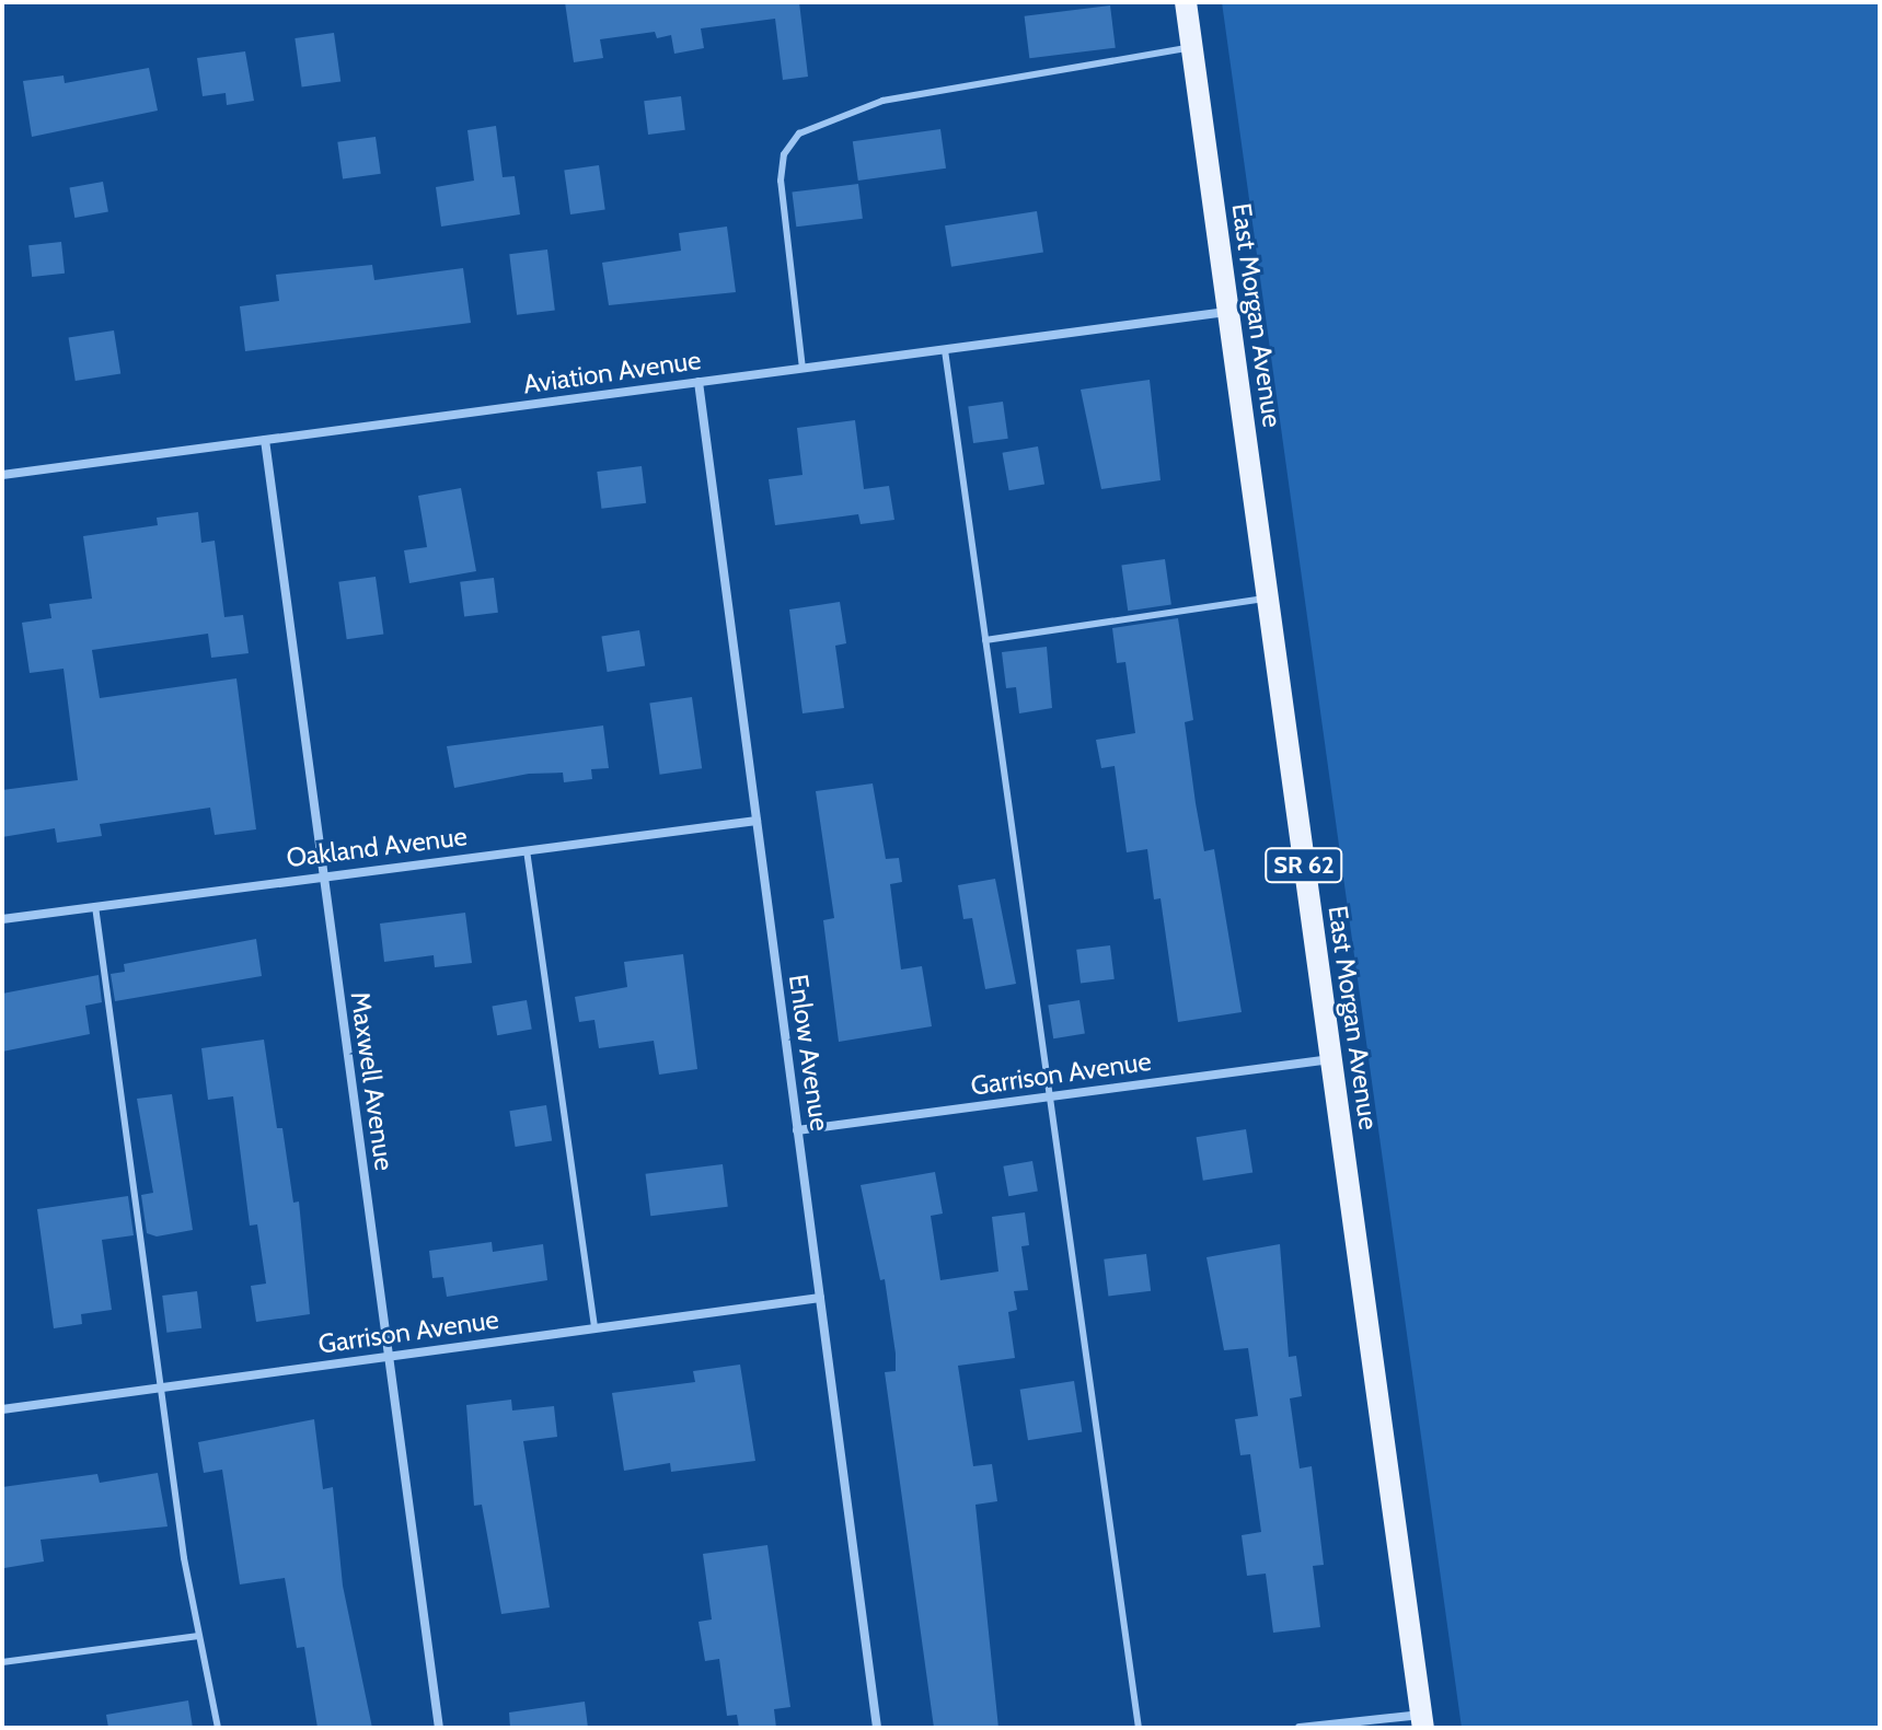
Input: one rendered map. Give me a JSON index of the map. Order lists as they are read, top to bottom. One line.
{"streets":{"main road":["East Morgan Avenue","SR 62"],"street":["Aviation Avenue","Oakland Avenue","Enlow Avenue","Garrison Avenue","Maxwell Avenue"]},"crossings":[["East Morgan Avenue","Aviation Avenue"],["East Morgan Avenue","Garrison Avenue"],["Aviation Avenue","Enlow Avenue"],["Aviation Avenue","Maxwell Avenue"],["Oakland Avenue","Enlow Avenue"],["Oakland Avenue","Maxwell Avenue"],["Enlow Avenue","Garrison Avenue"],["Garrison Avenue","Maxwell Avenue"]]}
